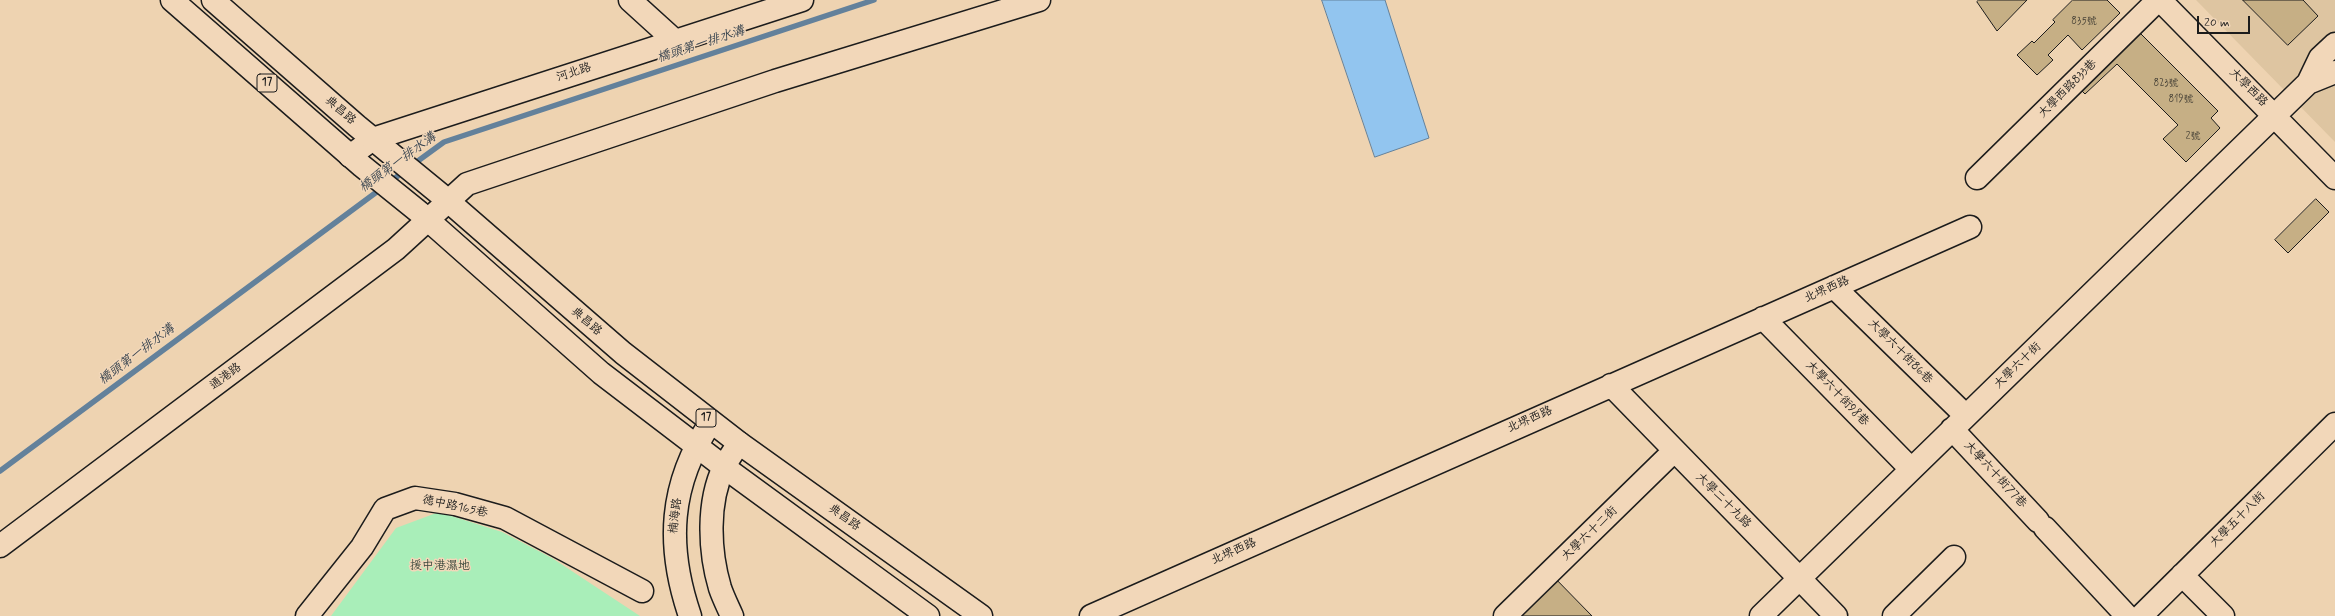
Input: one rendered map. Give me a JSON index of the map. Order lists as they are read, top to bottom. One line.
{"streets":{"street":["河北路","17","大學西路","大學西路833巷","典昌路","北堺西路","大學六十街86巷","大學六十街","通港路","大學六十街98巷","大學六十街77巷","大學二十九路","德中路165巷","楠海路","大學五十八街","大學六十二街"]},"crossings":[["河北路","17"],["河北路","典昌路"],["17","通港路"],["17","楠海路"],["大學西路","大學西路833巷"],["大學西路","大學六十街"],["典昌路","通港路"],["典昌路","楠海路"],["北堺西路","大學六十街86巷"],["北堺西路","大學六十街98巷"],["北堺西路","大學二十九路"],["大學六十街86巷","大學六十街"],["大學六十街86巷","大學六十街77巷"],["大學六十街","大學六十街98巷"],["大學六十街","大學六十街77巷"],["大學六十街","大學二十九路"],["大學二十九路","大學六十二街"]],"water":["橋頭第一排水溝"],"parks":["援中港濕地"],"house_numbers":["835號","823號","819號","2號"],"scale_bar":"20 m"}
